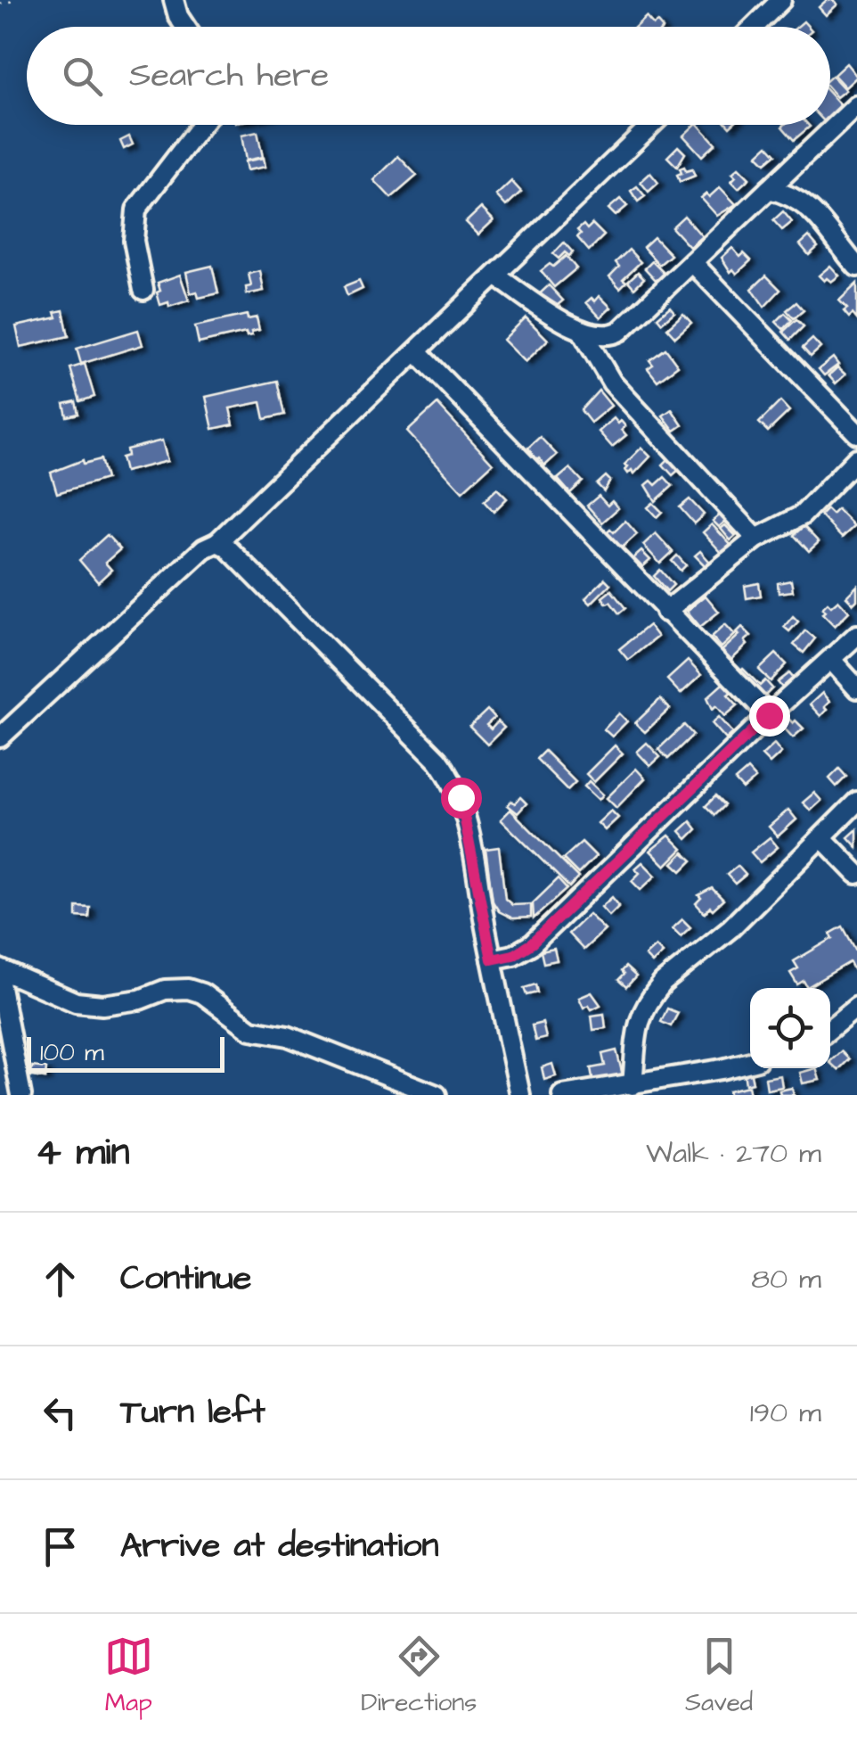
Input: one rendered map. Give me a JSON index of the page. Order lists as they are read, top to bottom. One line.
{"scale_bar":"100 m","page":{"search":"Search here","scale":"100 m","heading":["4 min","Walk · 270 m"],"list":[["Continue","80 m"],["Turn left","190 m"],"Arrive at destination"],"nav":["Map","Directions","Saved"]}}
